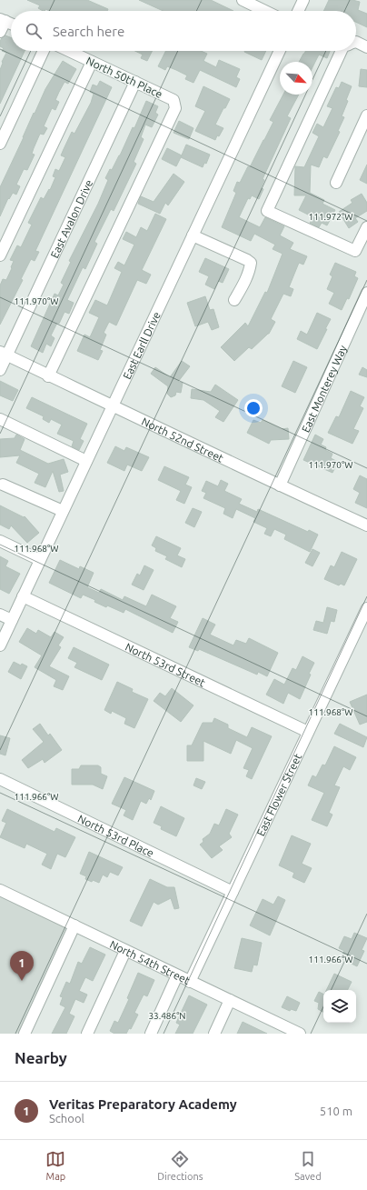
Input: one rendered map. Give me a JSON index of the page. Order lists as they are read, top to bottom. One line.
{"streets":{"street":["North 50th Place","East Avalon Drive","East Earll Drive","East Monterey Way","North 52nd Street","North 53rd Street","East Flower Street","North 53rd Place","North 54th Street"]},"crossings":[["North 50th Place","East Avalon Drive"],["North 50th Place","North 52nd Street"],["East Avalon Drive","North 52nd Street"],["East Earll Drive","North 52nd Street"],["East Earll Drive","North 53rd Street"],["East Monterey Way","North 52nd Street"],["North 53rd Street","East Flower Street"],["East Flower Street","North 53rd Place"],["East Flower Street","North 54th Street"]],"north":"bottom right","page":{"search":"Search here","pins":"1","heading":"Nearby","list":[{"mark":"1","name":"Veritas Preparatory Academy","note":"School","value":"510 m"}],"nav":["Map","Directions","Saved"]},"coordinates":["111.972°W","111.970°W","111.968°W","111.966°W","33.486°N"]}
